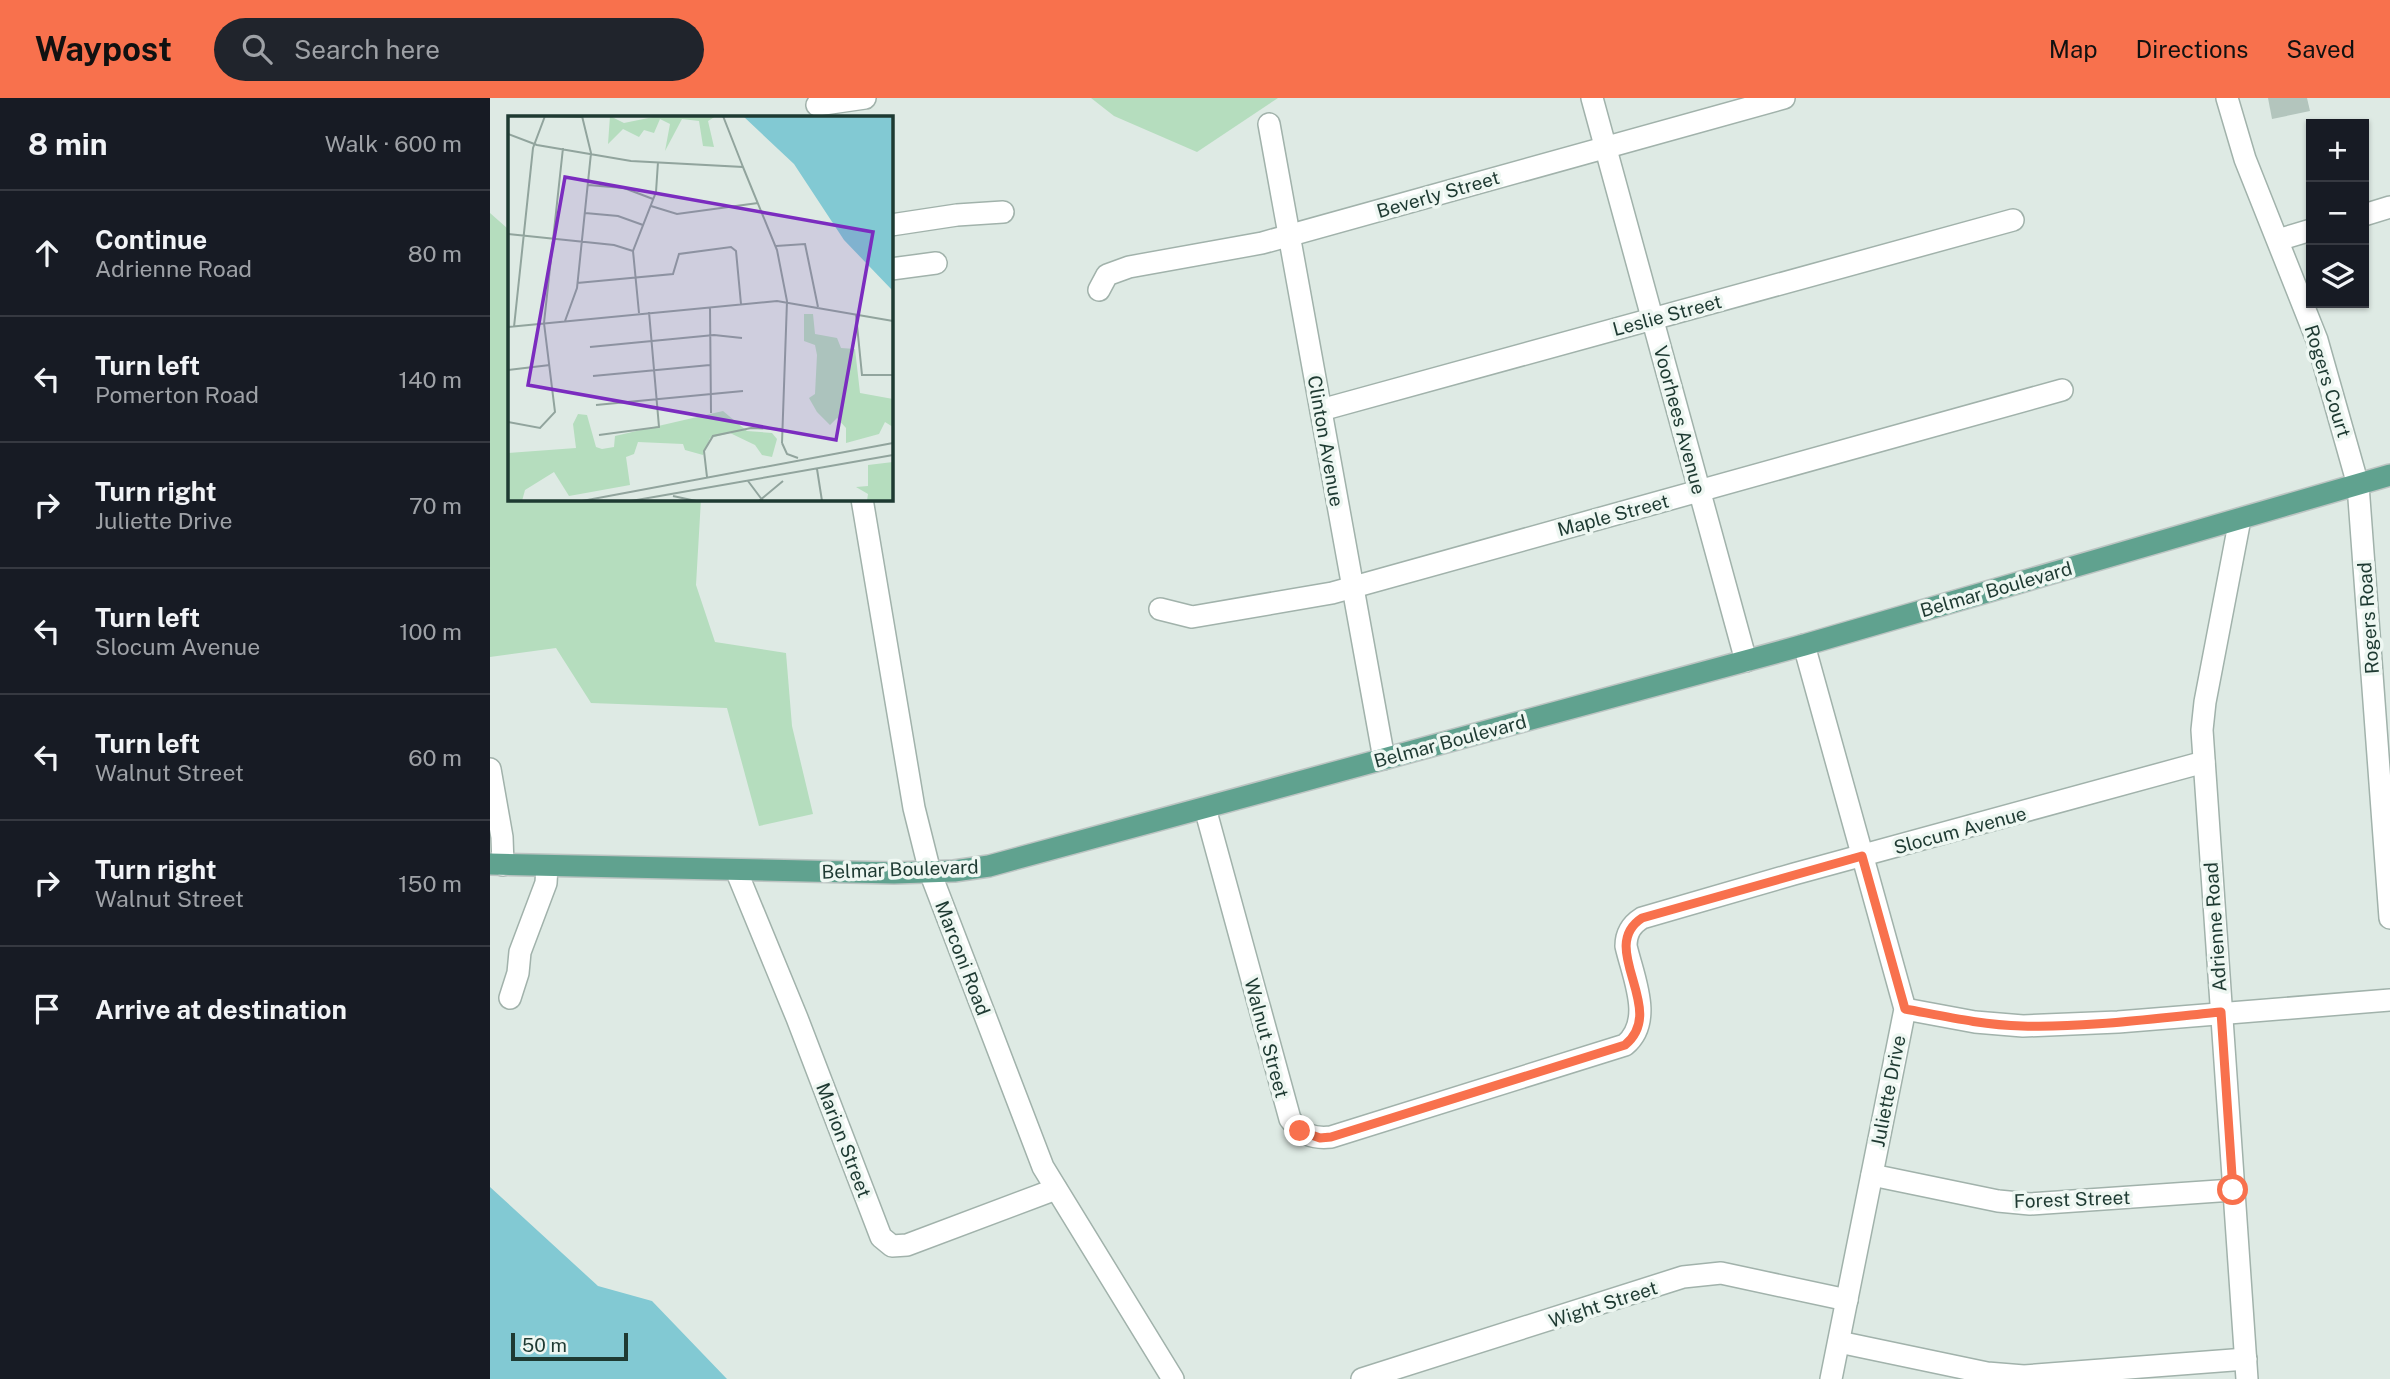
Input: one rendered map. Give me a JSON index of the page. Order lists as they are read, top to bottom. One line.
{"streets":{"main road":["Belmar Boulevard"],"street":["Beverly Street","Leslie Street","Rogers Court","Voorhees Avenue","Clinton Avenue","Maple Street","Rogers Road","Slocum Avenue","Adrienne Road","Marconi Road","Walnut Street","Juliette Drive","Marion Street","Forest Street","Wight Street"]},"crossings":[["Beverly Street","Voorhees Avenue"],["Beverly Street","Clinton Avenue"],["Leslie Street","Voorhees Avenue"],["Leslie Street","Clinton Avenue"],["Rogers Court","Belmar Boulevard"],["Rogers Court","Rogers Road"],["Voorhees Avenue","Maple Street"],["Voorhees Avenue","Belmar Boulevard"],["Clinton Avenue","Maple Street"],["Clinton Avenue","Belmar Boulevard"],["Belmar Boulevard","Rogers Road"],["Belmar Boulevard","Adrienne Road"],["Belmar Boulevard","Marconi Road"],["Belmar Boulevard","Walnut Street"],["Belmar Boulevard","Juliette Drive"],["Belmar Boulevard","Marion Street"],["Slocum Avenue","Adrienne Road"],["Slocum Avenue","Walnut Street"],["Slocum Avenue","Juliette Drive"],["Adrienne Road","Forest Street"],["Marconi Road","Marion Street"],["Juliette Drive","Forest Street"],["Juliette Drive","Wight Street"]],"scale_bar":"50 m","page":{"header":"Waypost","search":"Search here","nav":["Map","Directions","Saved"],"heading":["8 min","Walk · 600 m"],"map_buttons":["+","−"],"list":[["Continue","Adrienne Road","80 m"],["Turn left","Pomerton Road","140 m"],["Turn right","Juliette Drive","70 m"],["Turn left","Slocum Avenue","100 m"],["Turn left","Walnut Street","60 m"],["Turn right","Walnut Street","150 m"],"Arrive at destination"],"scale":"50 m"}}
